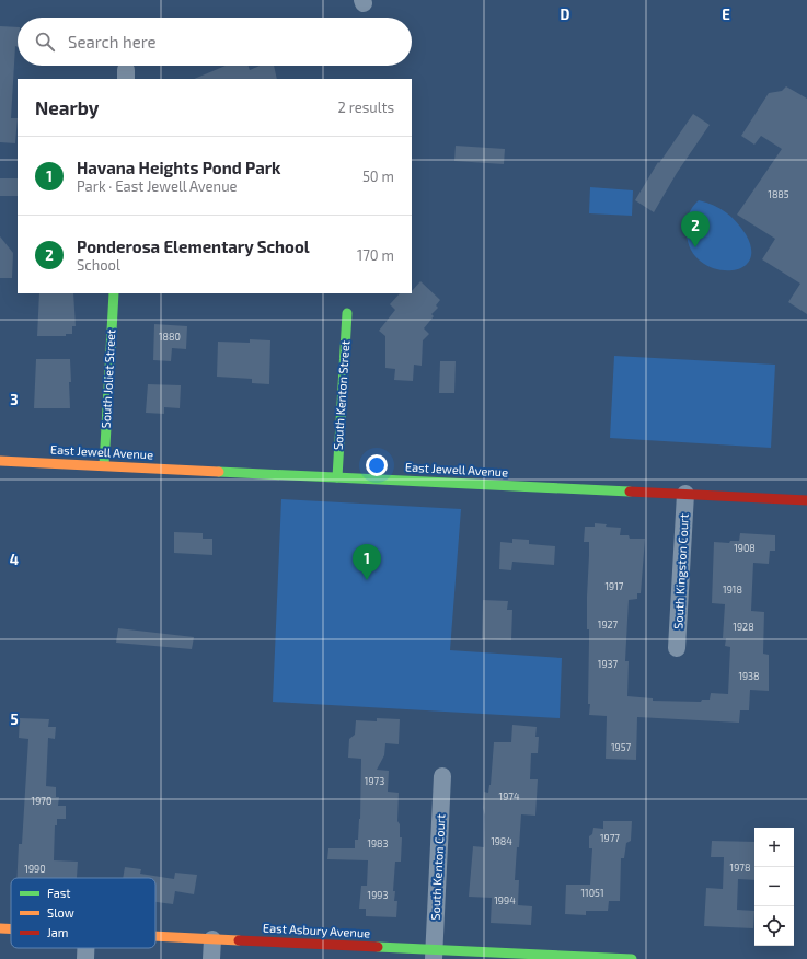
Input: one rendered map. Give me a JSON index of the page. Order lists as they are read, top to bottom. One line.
{"streets":{"street":["South Joliet Street","South Kenton Street","East Jewell Avenue","South Kingston Court","South Kenton Court","East Asbury Avenue"]},"crossings":[["South Joliet Street","East Jewell Avenue"],["South Kenton Street","East Jewell Avenue"],["East Jewell Avenue","South Kingston Court"],["South Kenton Court","East Asbury Avenue"]],"house_numbers":["1885","1880","1908","1917","1918","1927","1928","1937","1938","1957","1973","1974","1970","1977","1984","1983","1978","1990","11051","1993","1994"],"legend":["Fast","Slow","Jam"],"page":{"search":"Search here","heading":["Nearby","2 results"],"list":[{"mark":"1","name":"Havana Heights Pond Park","note":"Park · East Jewell Avenue","value":"50 m"},{"mark":"2","name":"Ponderosa Elementary School","note":"School","value":"170 m"}],"pins":["2","1"],"map_buttons":["+","−"]},"grid":{"columns":["D","E"],"rows":["3","4","5"]}}
